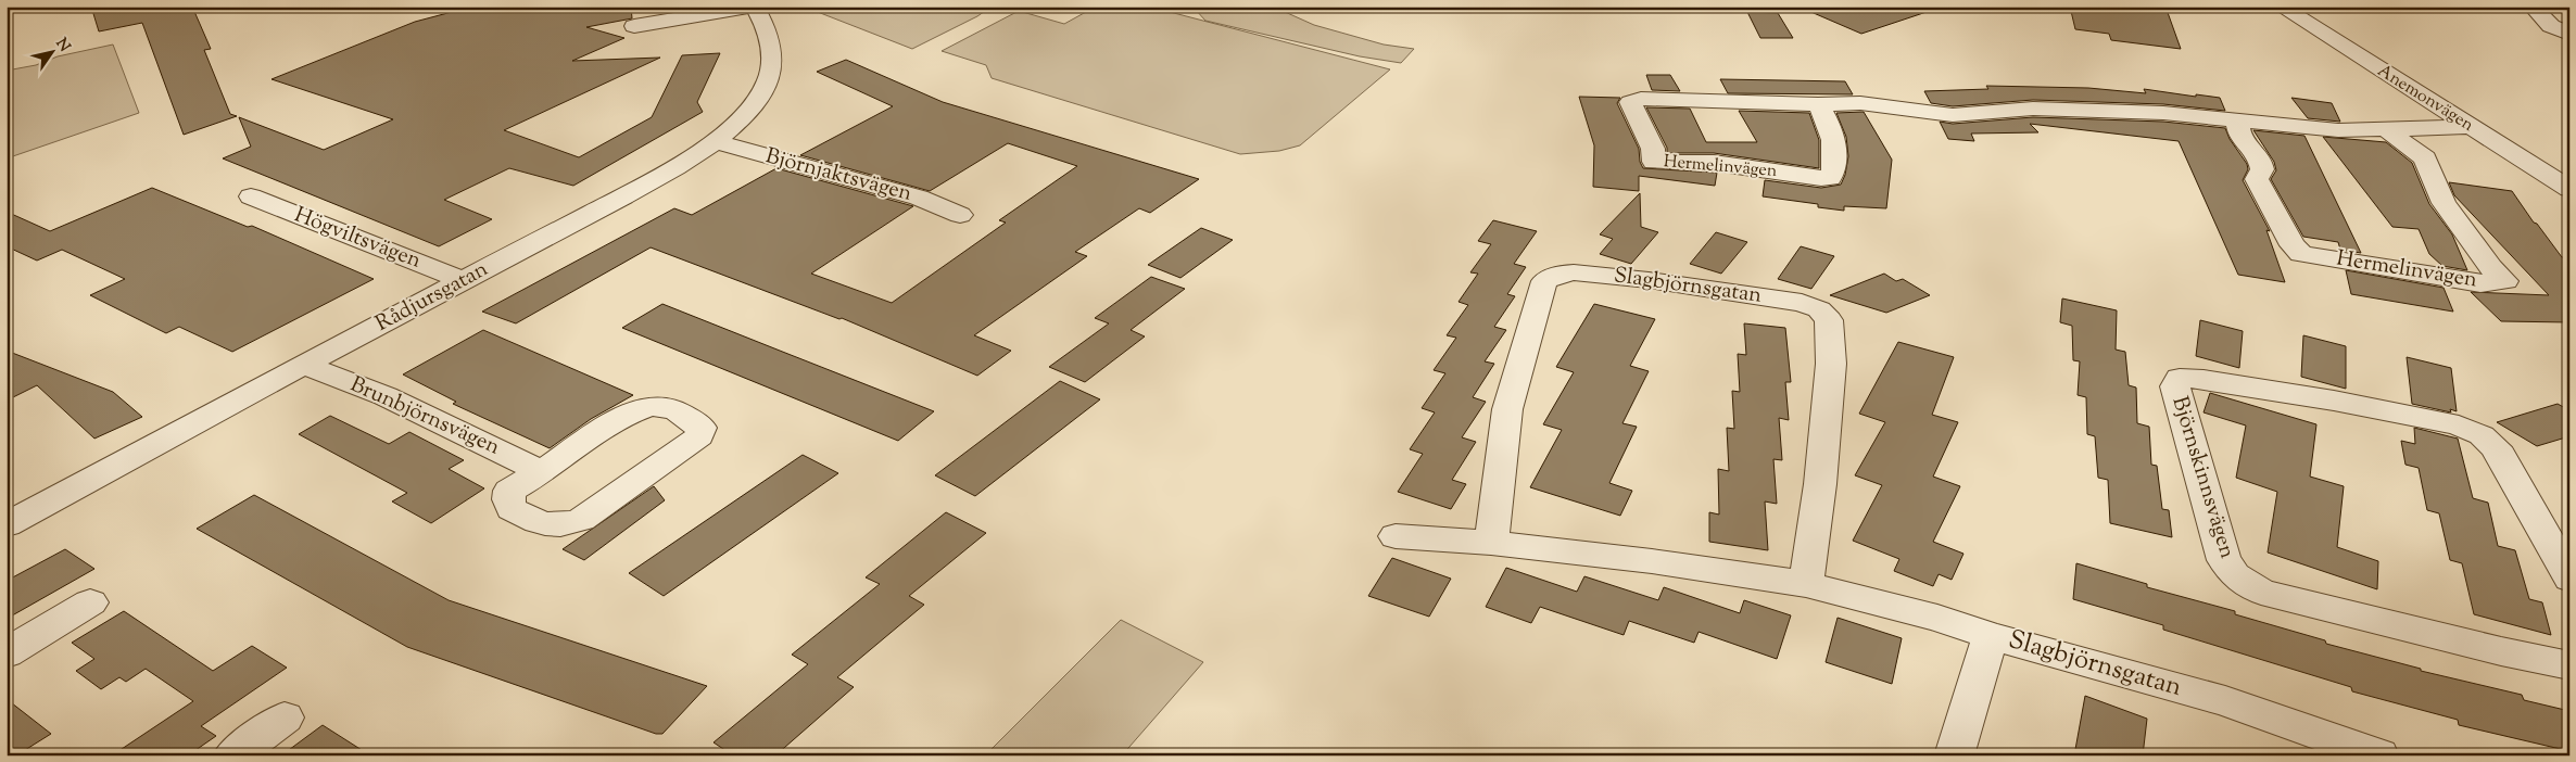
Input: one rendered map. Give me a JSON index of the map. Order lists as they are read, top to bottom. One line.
{"streets":{"street":["Anemonvägen","Hermelinvägen","Björnjaktsvägen","Högviltsvägen","Slagbjörnsgatan","Rådjursgatan","Brunbjörnsvägen","Björnskinnsvägen"]},"crossings":[["Anemonvägen","Hermelinvägen"],["Björnjaktsvägen","Rådjursgatan"],["Högviltsvägen","Rådjursgatan"],["Rådjursgatan","Brunbjörnsvägen"]],"north":"top right"}
